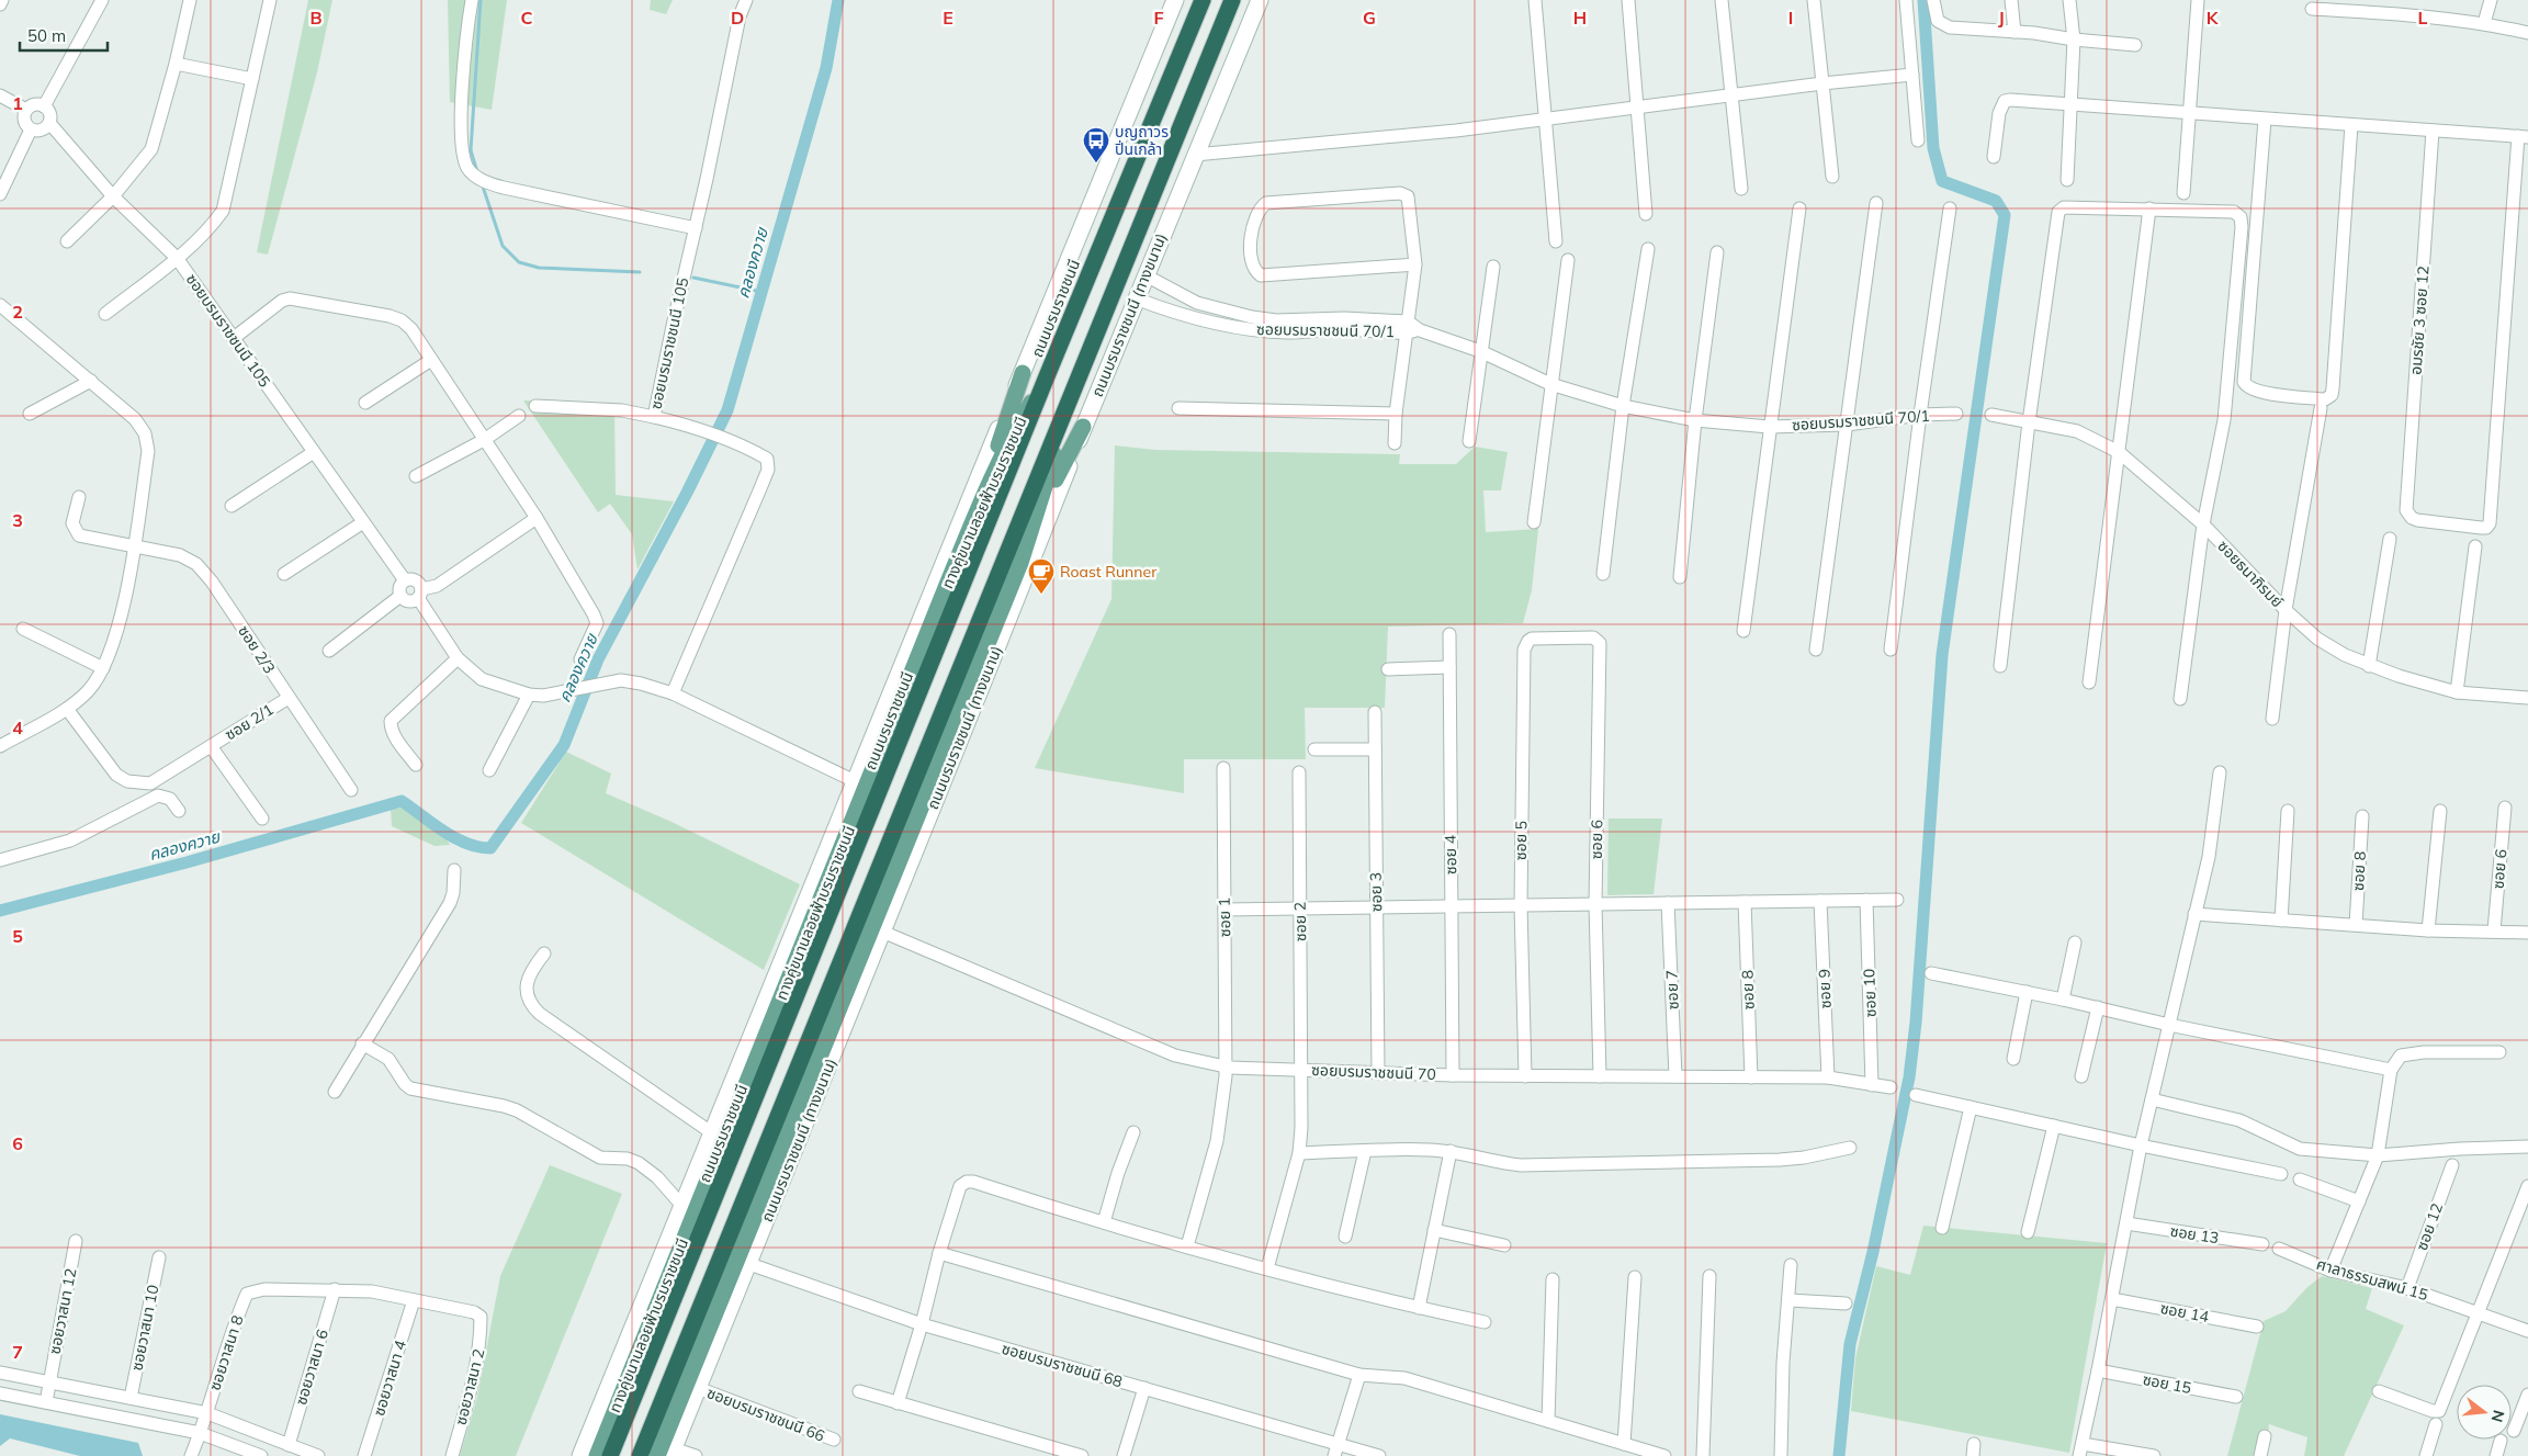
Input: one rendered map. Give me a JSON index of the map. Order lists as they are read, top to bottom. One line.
{"streets":{"highway":["ถนนบรมราชชนนี"],"main road":["ถนนบรมราชชนนี (ทางขนาน)","ทางคู่ขนานลอยฟ้าบรมราชชนนี"],"street":["อมรชัย 3 ซอย 12","ซอยบรมราชชนนี 105","ซอยบรมราชชนนี 70/1","ซอยธนาภิรมย์","ซอย 2/3","ซอย 2/1","ซอย 6","ซอย 5","ซอย 4","ซอย 8","ซอย 3","ซอย 1","ซอย 2","ซอย 9","ซอย 7","ซอย 10","ซอยบรมราชชนนี 70","ซอย 12","ซอย 13","ศาลาธรรมสพน์ 15","ซอยวาสนา 12","ซอย 14","ซอยวาสนา 10","ซอยวาสนา 8","ซอยบรมราชชนนี 68","ซอยวาสนา 6","ซอยวาสนา 4","ซอย 15","ซอยวาสนา 2","ซอยบรมราชชนนี 66"]},"crossings":[["ถนนบรมราชชนนี","ทางคู่ขนานลอยฟ้าบรมราชชนนี"],["ถนนบรมราชชนนี (ทางขนาน)","ซอยบรมราชชนนี 70/1"],["ถนนบรมราชชนนี (ทางขนาน)","ซอยบรมราชชนนี 70"],["ถนนบรมราชชนนี (ทางขนาน)","ซอยบรมราชชนนี 68"],["ถนนบรมราชชนนี (ทางขนาน)","ซอยบรมราชชนนี 66"],["ซอย 2/3","ซอย 2/1"],["ซอย 6","ซอย 5"],["ซอย 6","ซอยบรมราชชนนี 70"],["ซอย 5","ซอยบรมราชชนนี 70"],["ซอย 4","ซอยบรมราชชนนี 70"],["ซอย 8","ซอยบรมราชชนนี 70"],["ซอย 3","ซอยบรมราชชนนี 70"],["ซอย 1","ซอยบรมราชชนนี 70"],["ซอย 2","ซอยบรมราชชนนี 70"],["ซอย 9","ซอยบรมราชชนนี 70"],["ซอย 7","ซอยบรมราชชนนี 70"],["ซอย 10","ซอยบรมราชชนนี 70"],["ซอย 12","ศาลาธรรมสพน์ 15"],["ซอยวาสนา 8","ซอยวาสนา 6"],["ซอยวาสนา 4","ซอยวาสนา 2"]],"water":["คลองควาย"],"places":{"bus stop":["บุญถาวร ปิ่นเกล้า"],"cafe":["Roast Runner"]},"scale_bar":"50 m","north":"right","grid":{"columns":["B","C","D","E","F","G","H","I","J","K","L"],"rows":["1","2","3","4","5","6","7"]}}
